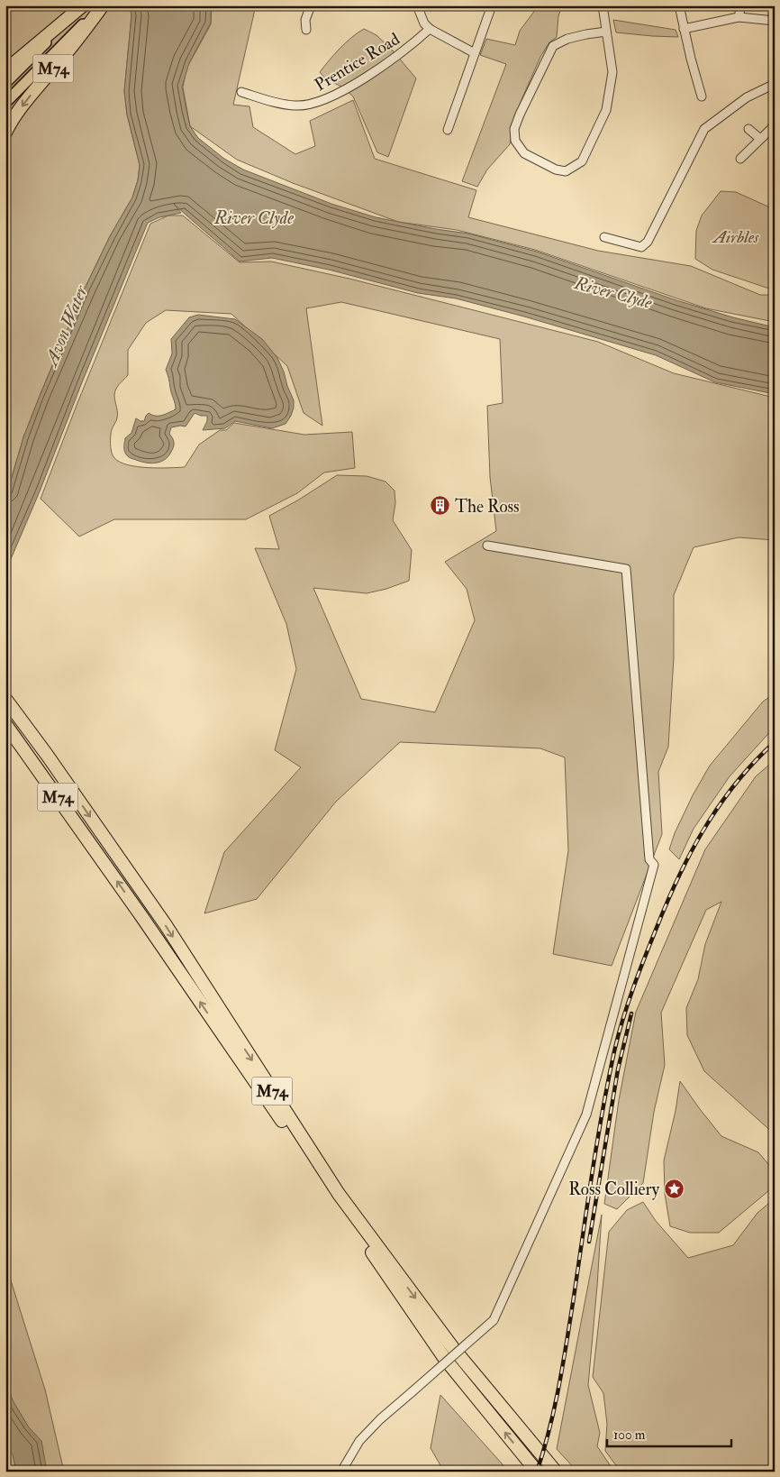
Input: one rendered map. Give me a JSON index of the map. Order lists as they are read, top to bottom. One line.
{"streets":{"highway":["M74"],"street":["Prentice Road"]},"water":["River Clyde","Avon Water"],"parks":["Airbles"],"places":{"building":["The Ross"],"place":["Ross Colliery"]},"scale_bar":"100 m"}
